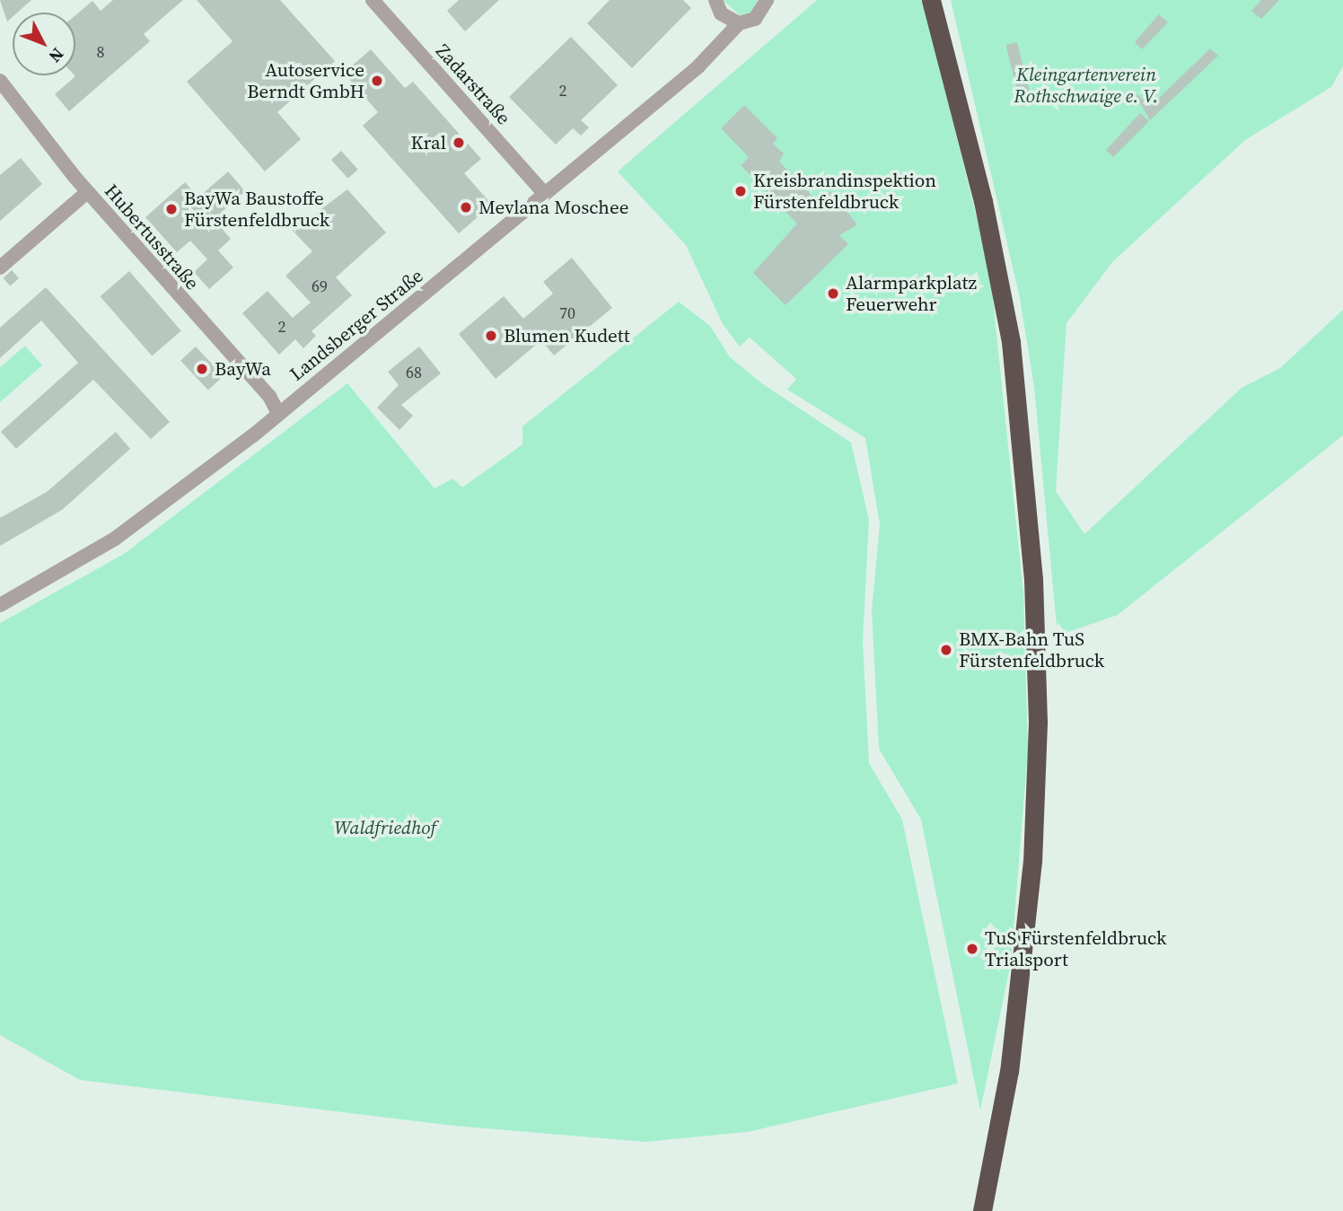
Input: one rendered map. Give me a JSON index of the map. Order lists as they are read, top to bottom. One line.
{"streets":{"street":["Zadarstraße","Hubertusstraße","Landsberger Straße"]},"crossings":[["Zadarstraße","Landsberger Straße"],["Hubertusstraße","Landsberger Straße"]],"parks":["Kleingartenverein Rothschwaige e. V.","Waldfriedhof"],"places":["Autoservice Berndt GmbH","Kral","Kreisbrandinspektion Fürstenfeldbruck","Mevlana Moschee","BayWa Baustoffe Fürstenfeldbruck","Alarmparkplatz Feuerwehr","Blumen Kudett","BayWa","BMX-Bahn TuS Fürstenfeldbruck","TuS Fürstenfeldbruck Trialsport"],"house_numbers":["8","2","69","70","2","68"],"north":"bottom right"}
